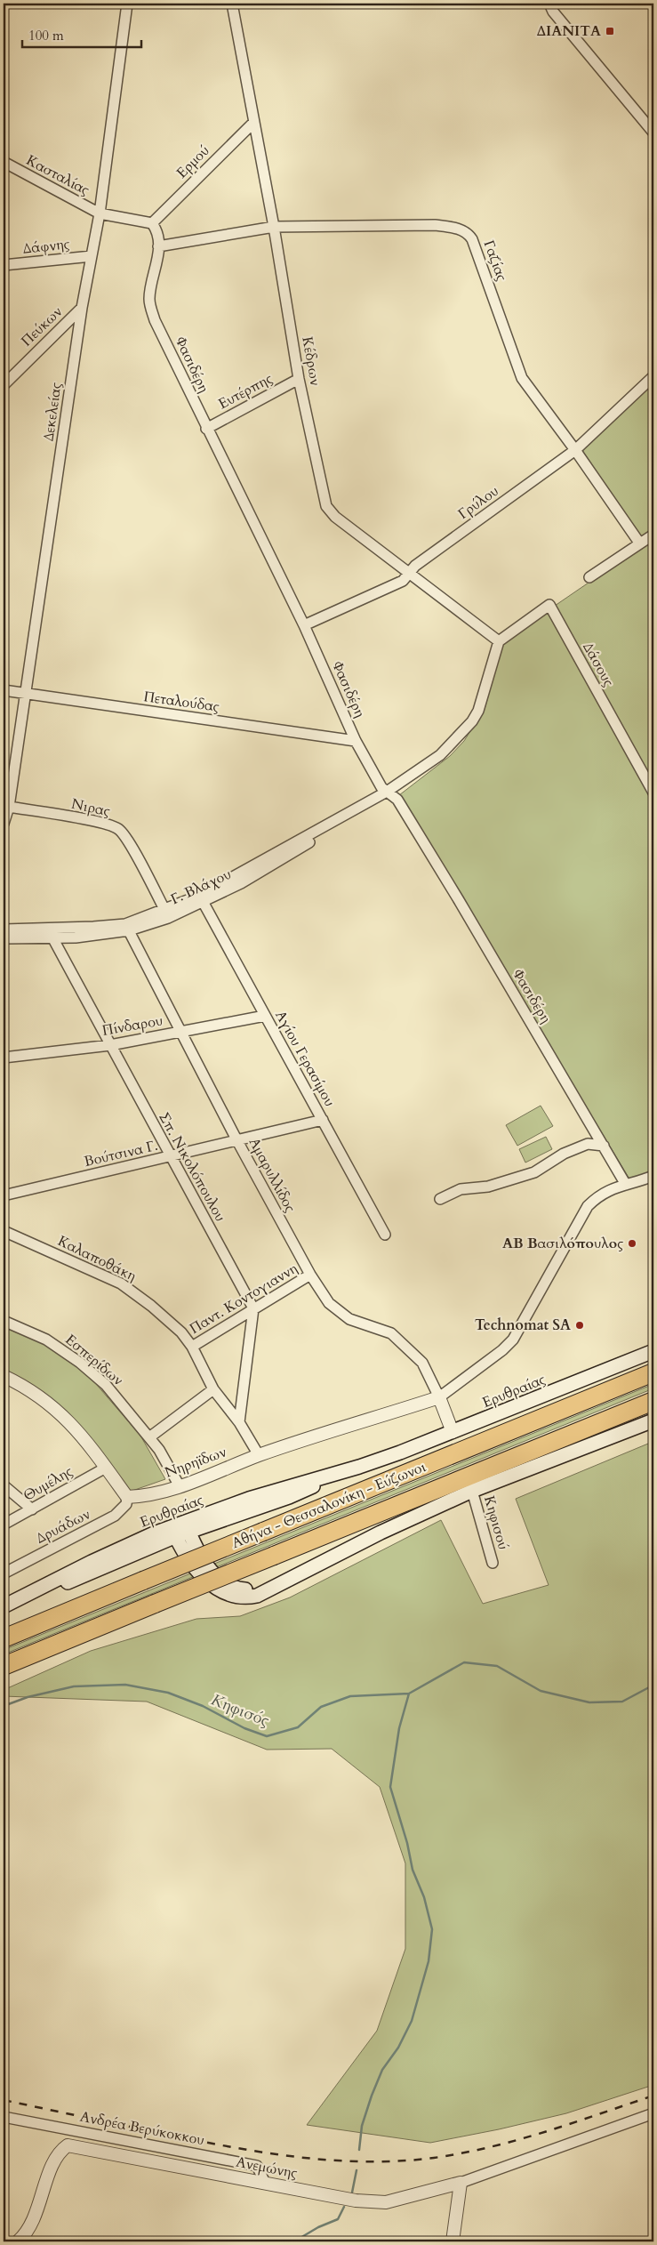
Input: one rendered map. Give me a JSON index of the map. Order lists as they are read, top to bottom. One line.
{"streets":{"highway":["Αθήνα - Θεσσαλονίκη - Εύζωνοι"],"main road":["Ερυθραίας"],"street":["Ερμού","Κασταλίας","Δάφνης","Γαζίας","Πεύκων","Κέδρων","Φασιδέρη","Ευτέρπης","Δεκελείας","Γρύλου","Δάσους","Πεταλούδας","Νιρας","Γ. Βλάχου","Πίνδαρου","Αγίου Γερασίμου","Βούτσινα Γ.","Σπ. Νικολόπουλου","Αμαρυλλίδος","Καλαποθάκη","Παντ. Κοντογιαννη","Εσπερίδων","Νηρηϊδων","Θυμέλης","Κηφισού","Δρυάδων","Ανδρέα Βερύκοκκου","Ανεμώνης"]},"crossings":[["Ερμού","Κέδρων"],["Ερμού","Φασιδέρη"],["Κασταλίας","Δεκελείας"],["Δάφνης","Δεκελείας"],["Γαζίας","Κέδρων"],["Γαζίας","Φασιδέρη"],["Γαζίας","Γρύλου"],["Πεύκων","Δεκελείας"],["Κέδρων","Ευτέρπης"],["Κέδρων","Γρύλου"],["Κέδρων","Δάσους"],["Κέδρων","Γ. Βλάχου"],["Φασιδέρη","Ευτέρπης"],["Φασιδέρη","Γρύλου"],["Φασιδέρη","Πεταλούδας"],["Φασιδέρη","Γ. Βλάχου"],["Δεκελείας","Πεταλούδας"],["Δεκελείας","Νιρας"],["Δάσους","Γ. Βλάχου"],["Νιρας","Γ. Βλάχου"],["Γ. Βλάχου","Αγίου Γερασίμου"],["Γ. Βλάχου","Σπ. Νικολόπουλου"],["Γ. Βλάχου","Αμαρυλλίδος"],["Πίνδαρου","Αγίου Γερασίμου"],["Πίνδαρου","Σπ. Νικολόπουλου"],["Πίνδαρου","Αμαρυλλίδος"],["Αγίου Γερασίμου","Βούτσινα Γ."],["Βούτσινα Γ.","Σπ. Νικολόπουλου"],["Βούτσινα Γ.","Αμαρυλλίδος"],["Σπ. Νικολόπουλου","Παντ. Κοντογιαννη"],["Αμαρυλλίδος","Παντ. Κοντογιαννη"],["Αμαρυλλίδος","Νηρηϊδων"],["Καλαποθάκη","Παντ. Κοντογιαννη"],["Καλαποθάκη","Νηρηϊδων"],["Εσπερίδων","Νηρηϊδων"],["Νηρηϊδων","Δρυάδων"],["Ανδρέα Βερύκοκκου","Ανεμώνης"]],"water":["Κηφισός"],"places":{"transit":["ΔΙΑΝΙΤΑ"],"other":["ΑΒ Βασιλόπουλος","Technomat SA"]},"scale_bar":"100 m"}
